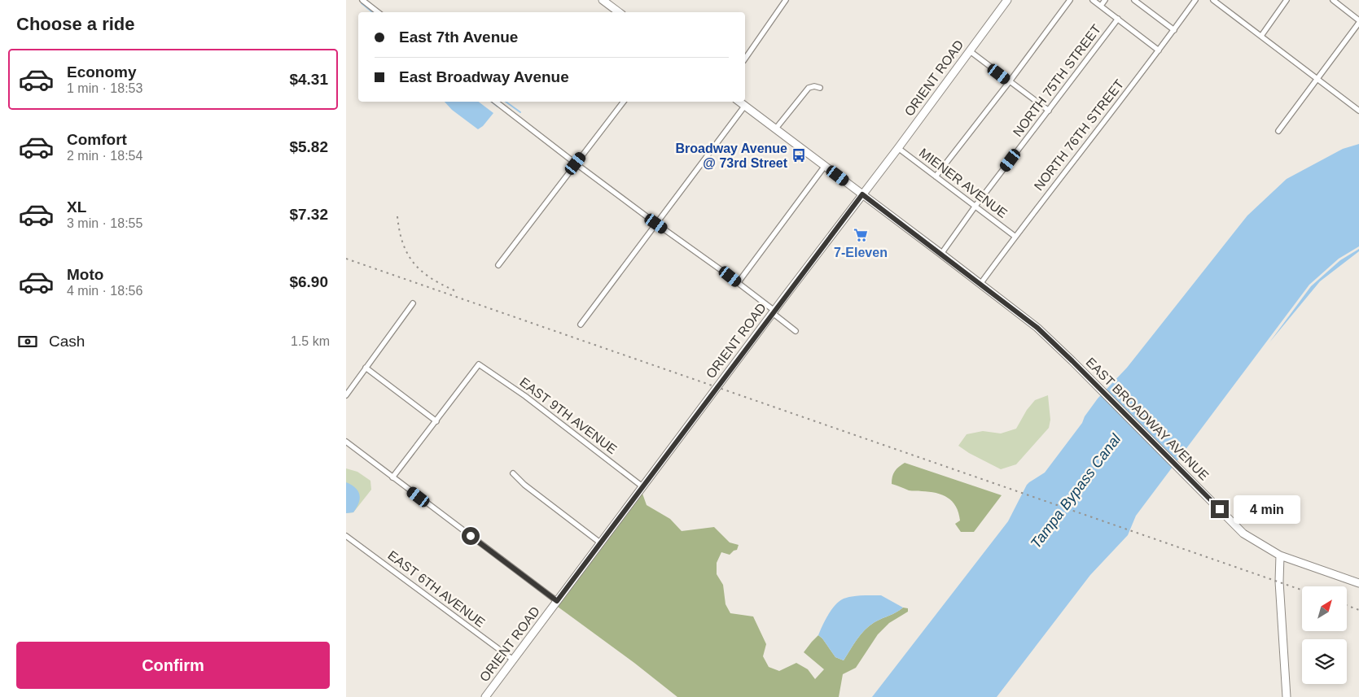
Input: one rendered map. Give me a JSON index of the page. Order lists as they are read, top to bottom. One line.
{"streets":{"main road":["ORIENT ROAD","EAST BROADWAY AVENUE"],"street":["NORTH 75TH STREET","NORTH 76TH STREET","MIENER AVENUE","EAST 9TH AVENUE","EAST 6TH AVENUE"]},"crossings":[["ORIENT ROAD","MIENER AVENUE"],["ORIENT ROAD","EAST 9TH AVENUE"],["ORIENT ROAD","EAST BROADWAY AVENUE"],["ORIENT ROAD","EAST 6TH AVENUE"],["NORTH 75TH STREET","MIENER AVENUE"],["NORTH 75TH STREET","EAST BROADWAY AVENUE"],["NORTH 76TH STREET","MIENER AVENUE"],["NORTH 76TH STREET","EAST BROADWAY AVENUE"]],"water":["Tampa Bypass Canal"],"places":{"bus stop":["Broadway Avenue @ 73rd Street"],"supermarket":["7-Eleven"]},"north":"top right","page":{"heading":"Choose a ride","banner":["East 7th Avenue","East Broadway Avenue"],"list":[{"name":"Economy","note":"1 min · 18:53","value":"$4.31"},{"name":"Comfort","note":"2 min · 18:54","value":"$5.82"},{"name":"XL","note":"3 min · 18:55","value":"$7.32"},{"name":"Moto","note":"4 min · 18:56","value":"$6.90"}],"pay":["Cash","1.5 km"],"bubble":"4 min","buttons":"Confirm"}}
